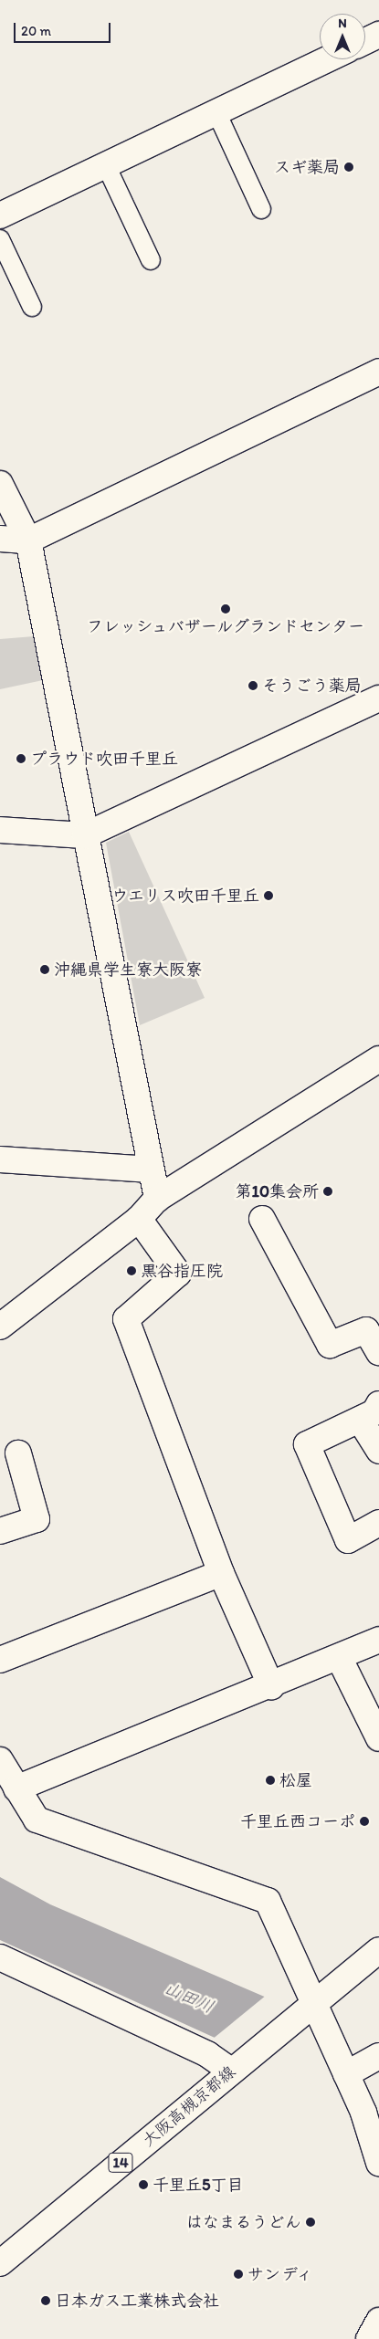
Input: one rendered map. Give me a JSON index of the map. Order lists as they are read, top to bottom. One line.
{"streets":{"street":["大阪高槻京都線","14"]},"water":["山田川"],"places":["スギ薬局","フレッシュバザールグランドセンター","そうごう薬局","プラウド吹田千里丘","ウエリス吹田千里丘","沖縄県学生寮大阪寮","第10集会所","黒谷指圧院","松屋","千里丘西コーポ","千里丘5丁目","はなまるうどん","サンディ","日本ガス工業株式会社"],"scale_bar":"20 m","north":"top"}
